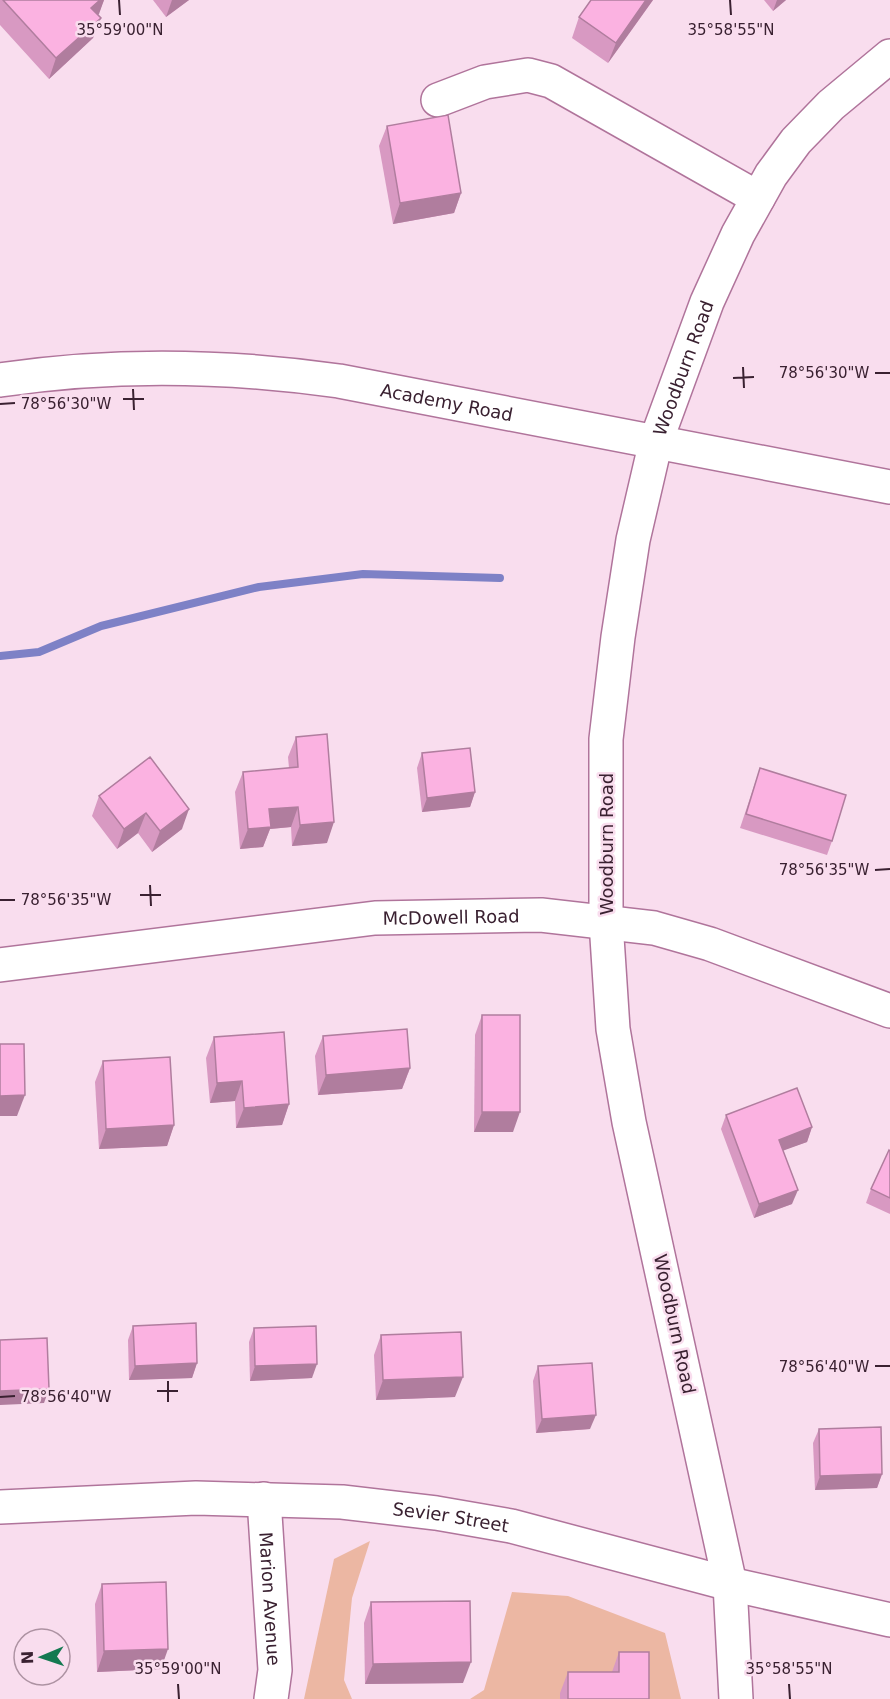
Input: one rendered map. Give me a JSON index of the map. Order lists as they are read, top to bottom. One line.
{"streets":{"street":["Woodburn Road","Academy Road","McDowell Road","Sevier Street","Marion Avenue"]},"crossings":[["Woodburn Road","Academy Road"],["Woodburn Road","McDowell Road"],["Woodburn Road","Sevier Street"],["Sevier Street","Marion Avenue"]],"north":"left","coordinates":["35°59'00\"N","35°58'55\"N","78°56'30\"W","78°56'35\"W","78°56'40\"W"]}
